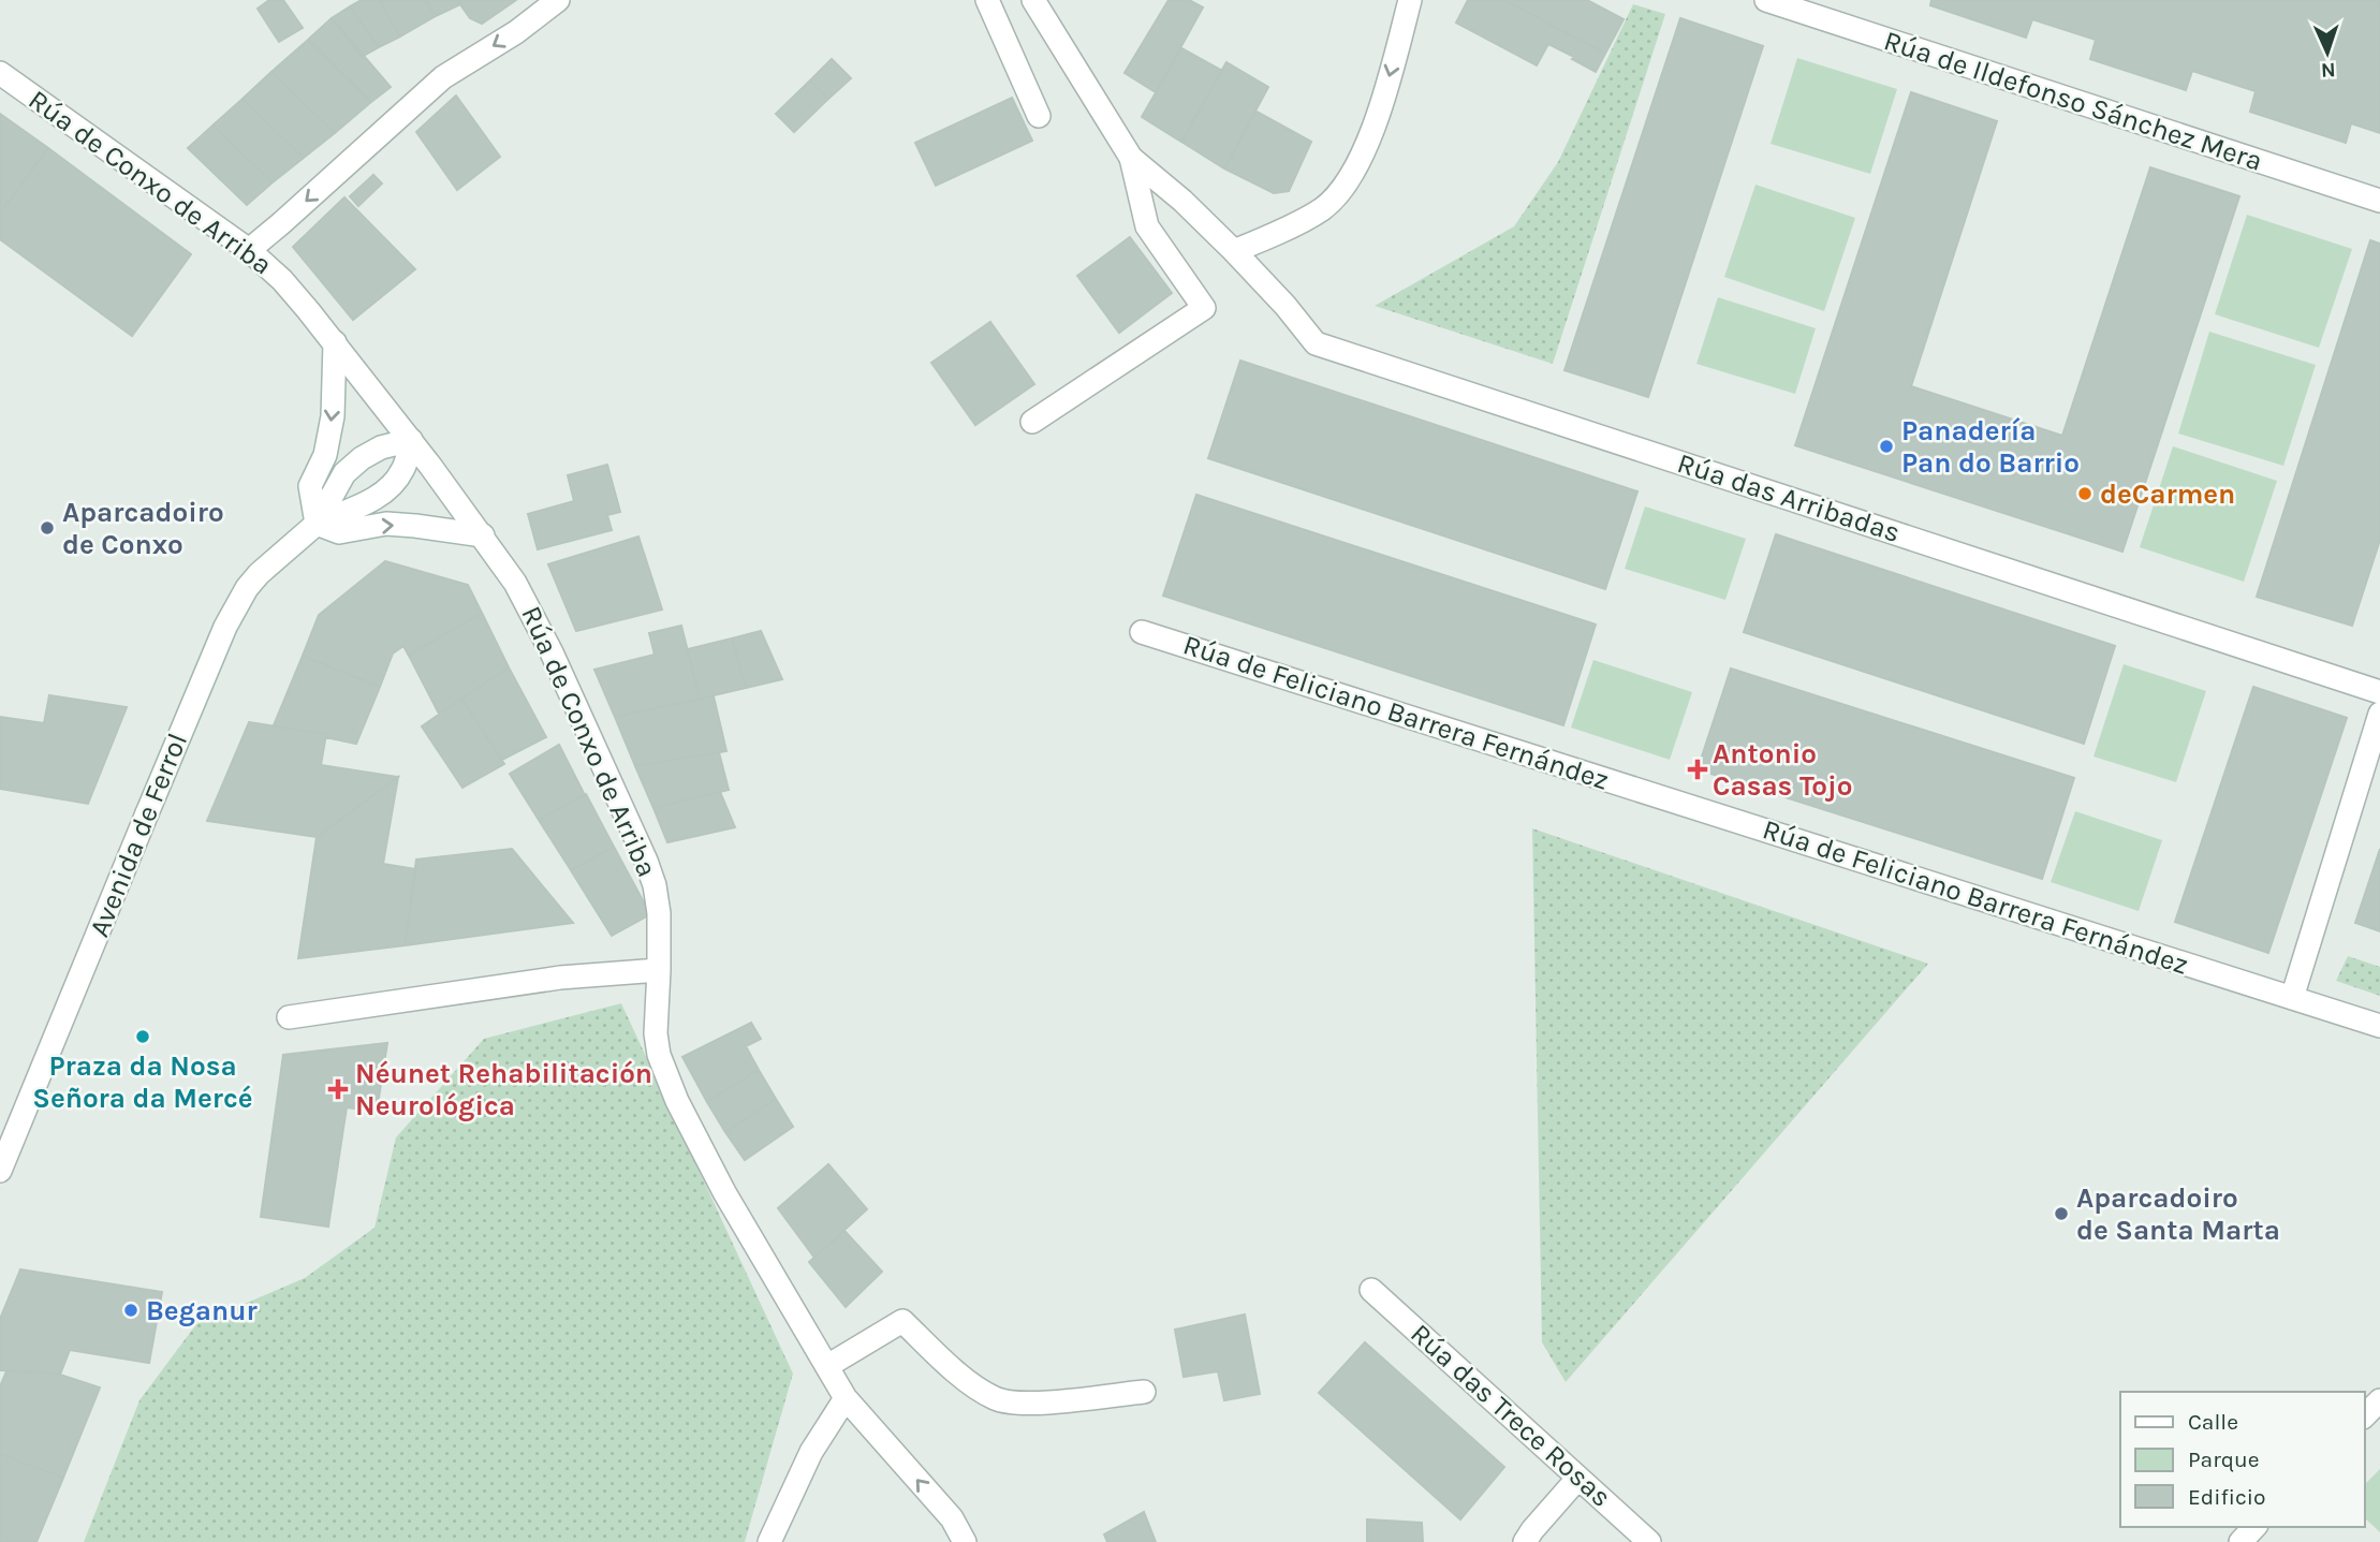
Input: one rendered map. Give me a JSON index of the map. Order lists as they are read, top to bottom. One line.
{"streets":{"street":["Rúa de Ildefonso Sánchez Mera","Rúa de Conxo de Arriba","Rúa das Arribadas","Rúa de Feliciano Barrera Fernández","Avenida de Ferrol","Rúa das Trece Rosas"]},"places":{"other":["Panadería Pan do Barrio","deCarmen","Aparcadoiro de Conxo","Praza da Nosa Señora da Mercé","Aparcadoiro de Santa Marta","Beganur"],"health":["Antonio Casas Tojo","Néunet Rehabilitación Neurológica"]},"legend":["Calle","Parque","Edificio"],"north":"bottom"}
